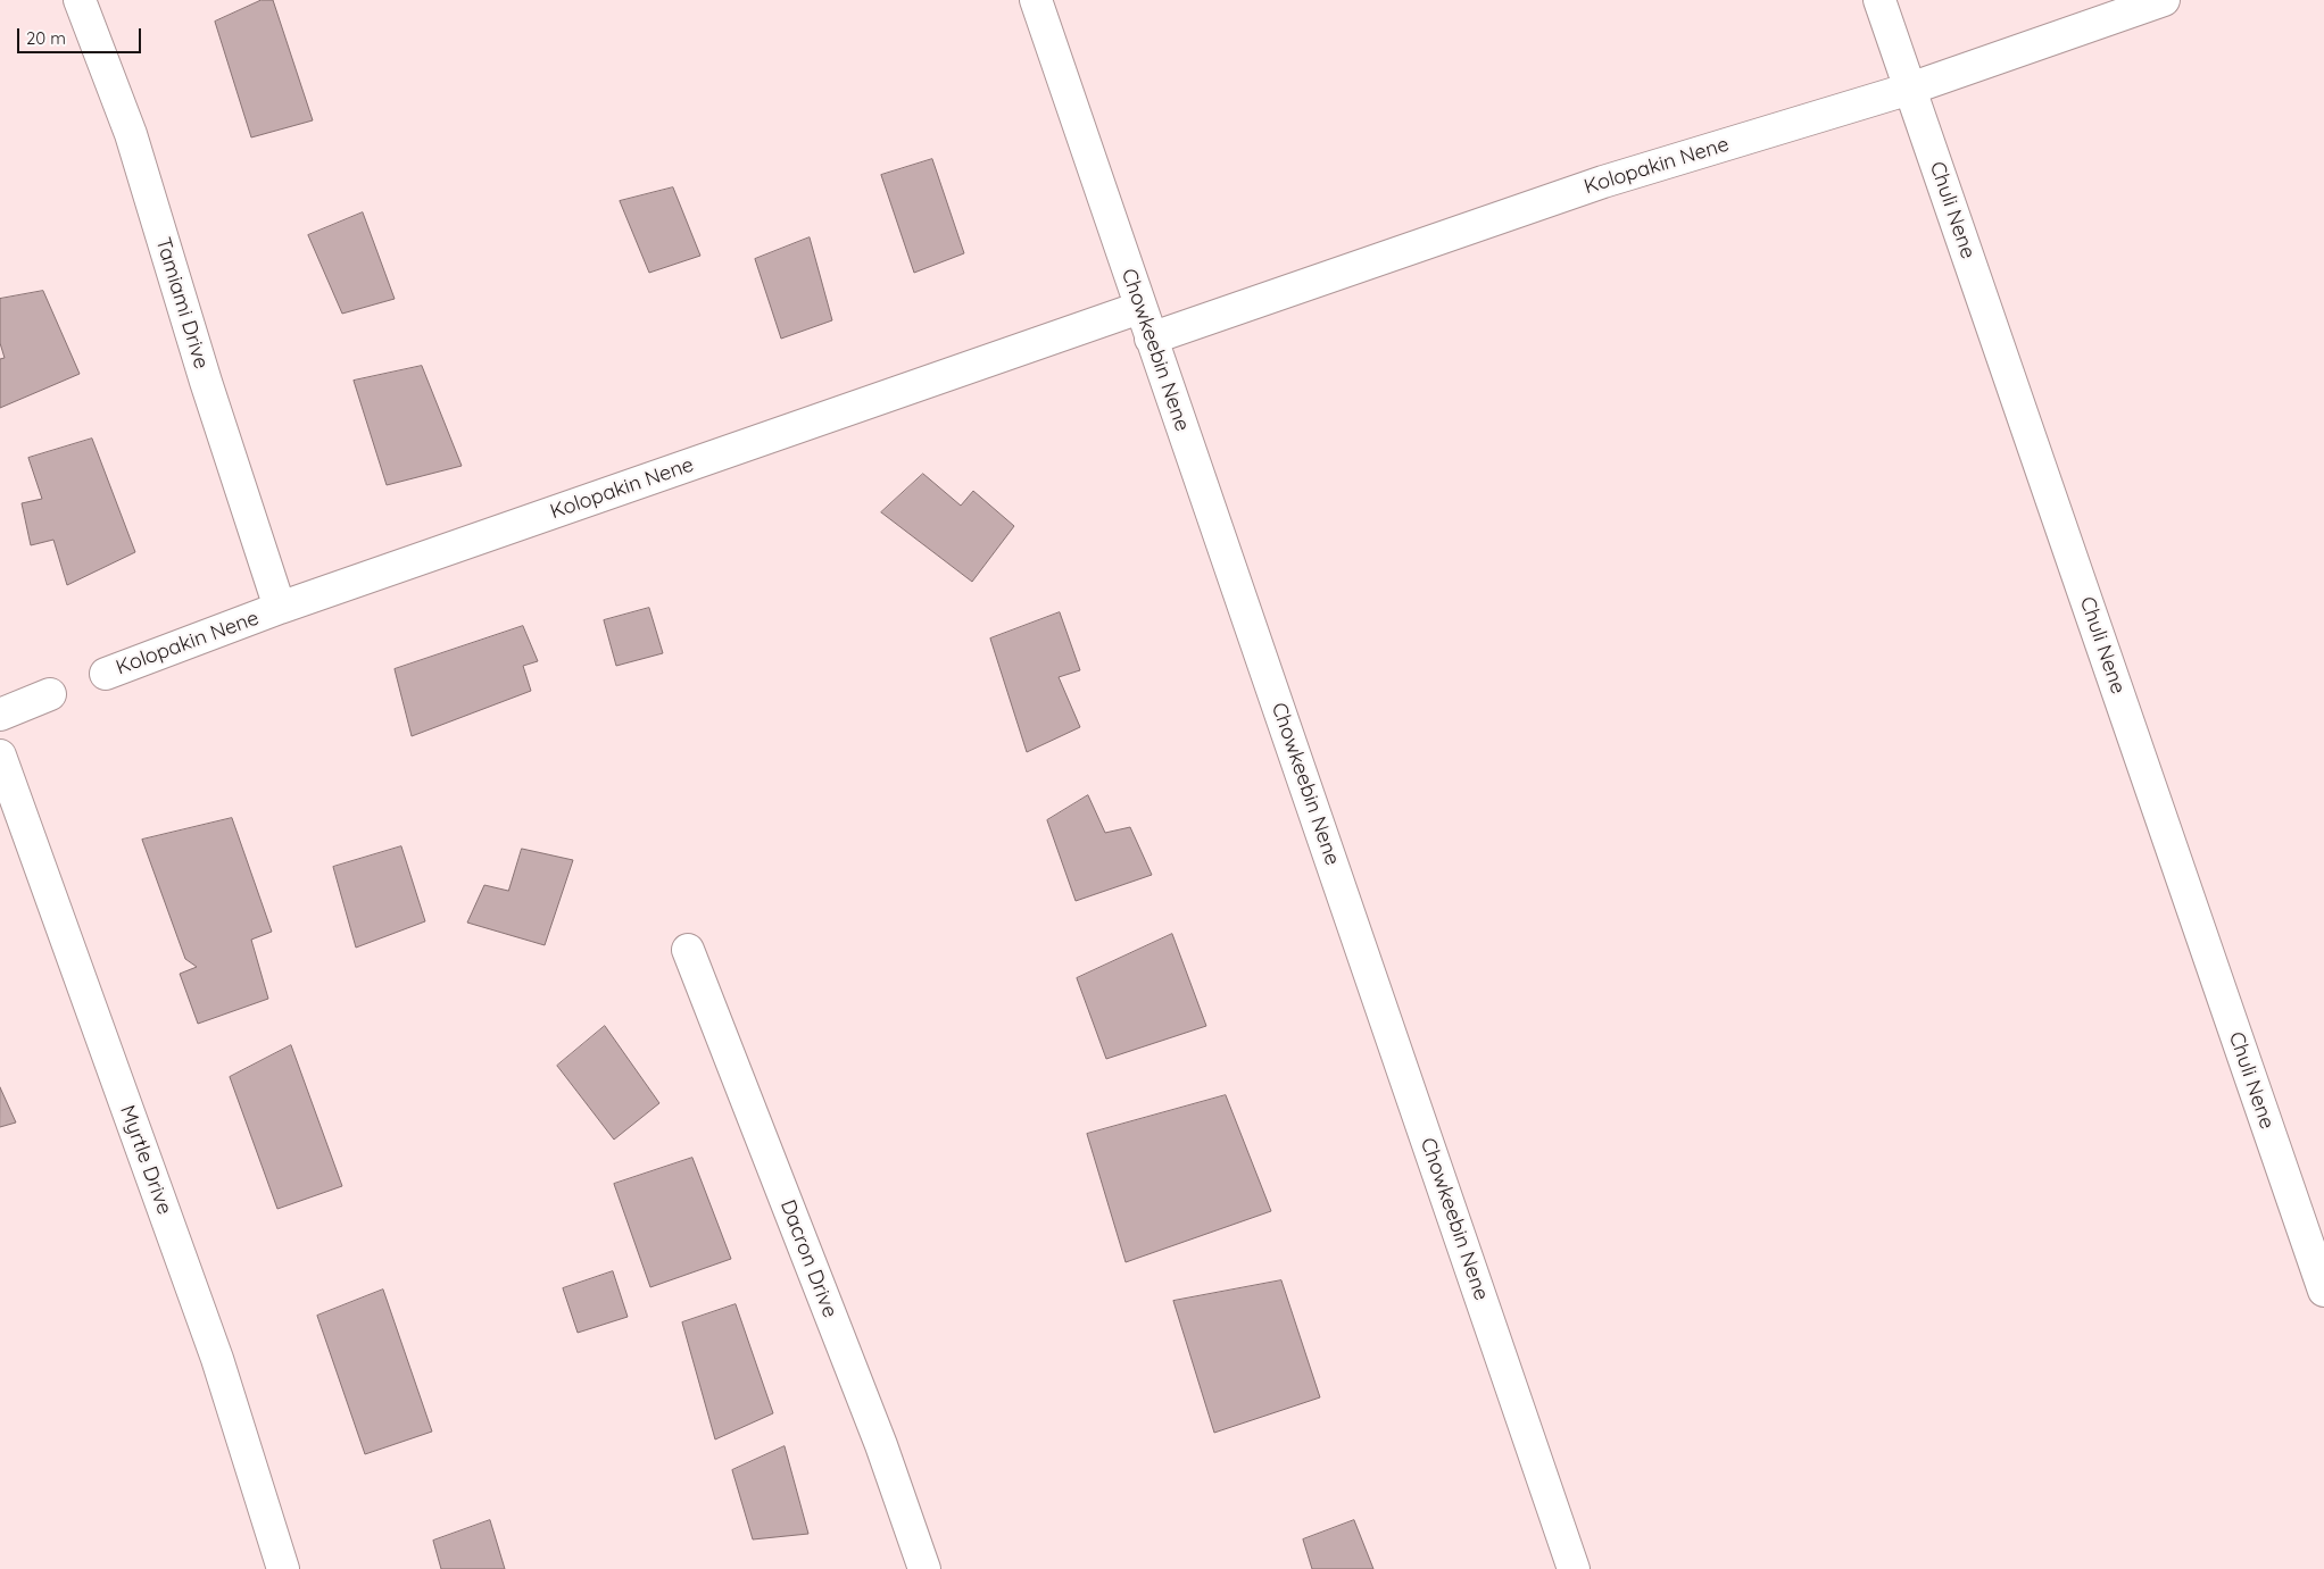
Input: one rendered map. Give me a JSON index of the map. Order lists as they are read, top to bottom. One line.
{"streets":{"street":["Kolopakin Nene","Chuli Nene","Tamiami Drive","Chowkeebin Nene","Myrtle Drive","Dacron Drive"]},"crossings":[["Kolopakin Nene","Chuli Nene"],["Kolopakin Nene","Tamiami Drive"],["Kolopakin Nene","Chowkeebin Nene"]],"scale_bar":"20 m"}
